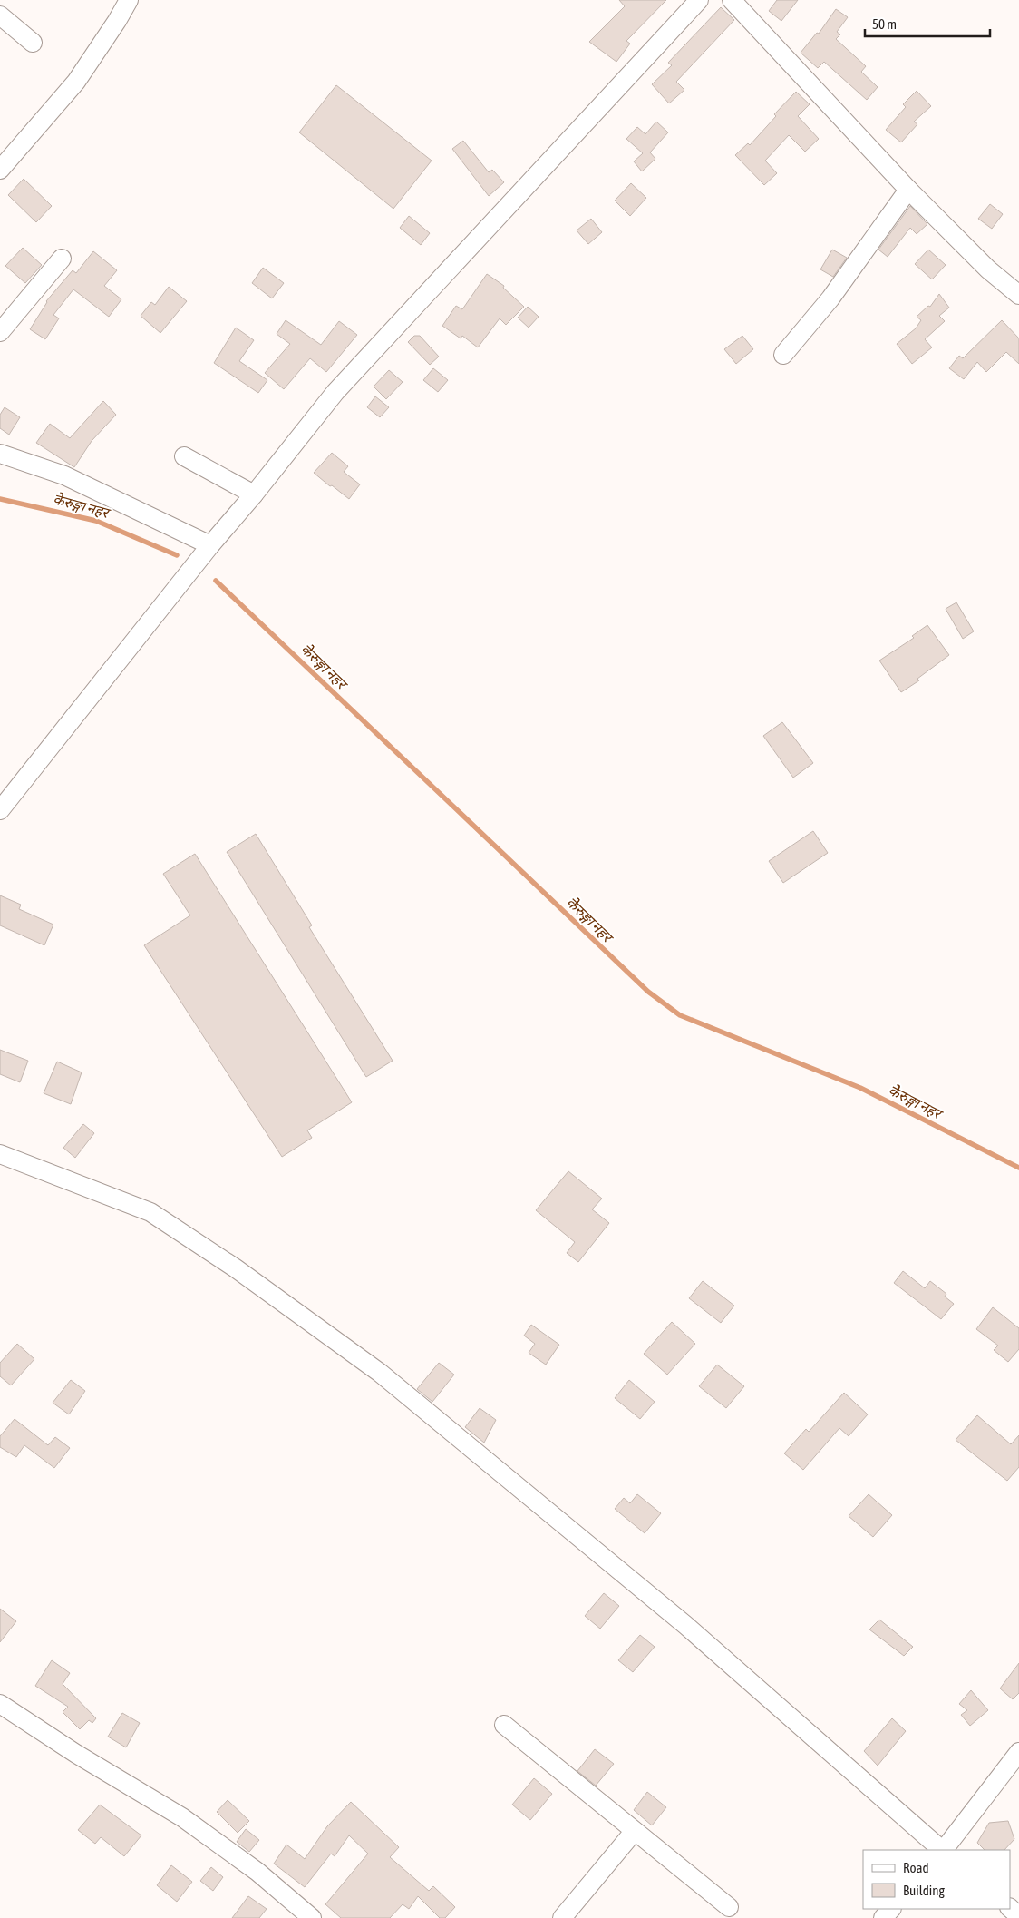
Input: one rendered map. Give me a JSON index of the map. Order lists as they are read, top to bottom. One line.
{"water":["केरुङ्गा नहर","केेरुङ्गा नहर"],"legend":["Road","Building"],"scale_bar":"50 m"}
